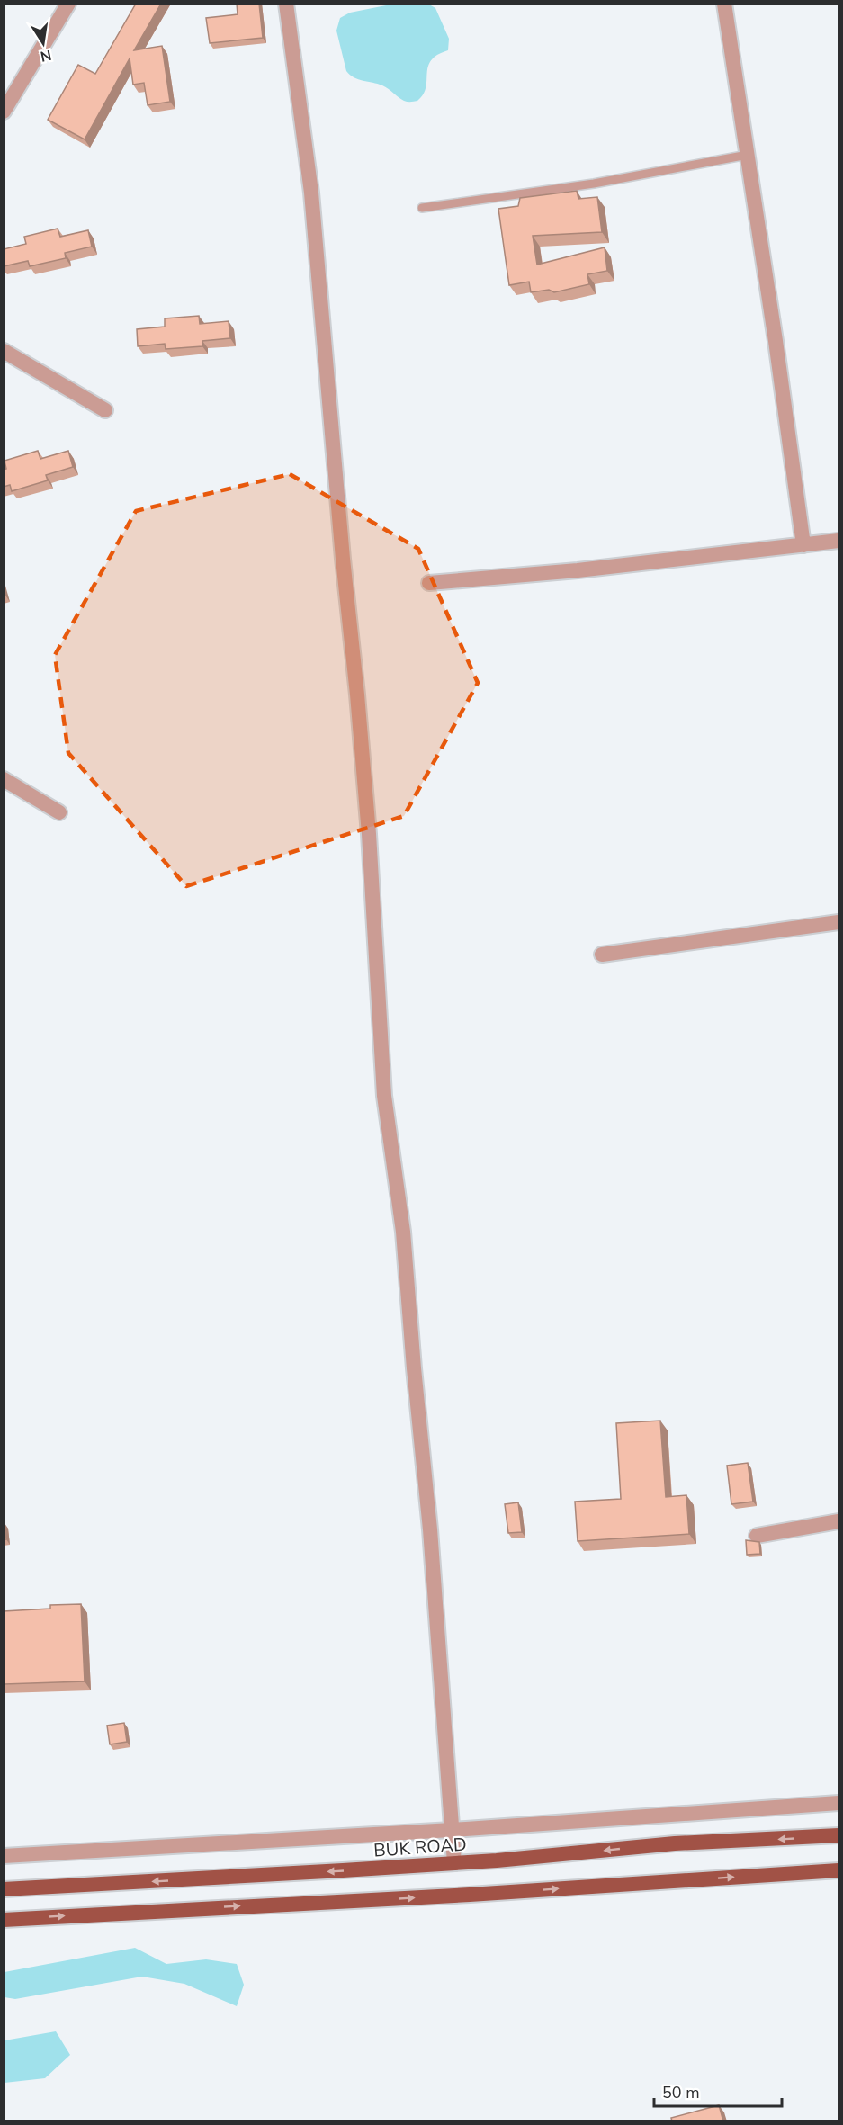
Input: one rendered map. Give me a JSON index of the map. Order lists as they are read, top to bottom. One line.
{"streets":{"main road":["BUK ROAD"]},"scale_bar":"50 m","north":"bottom"}
